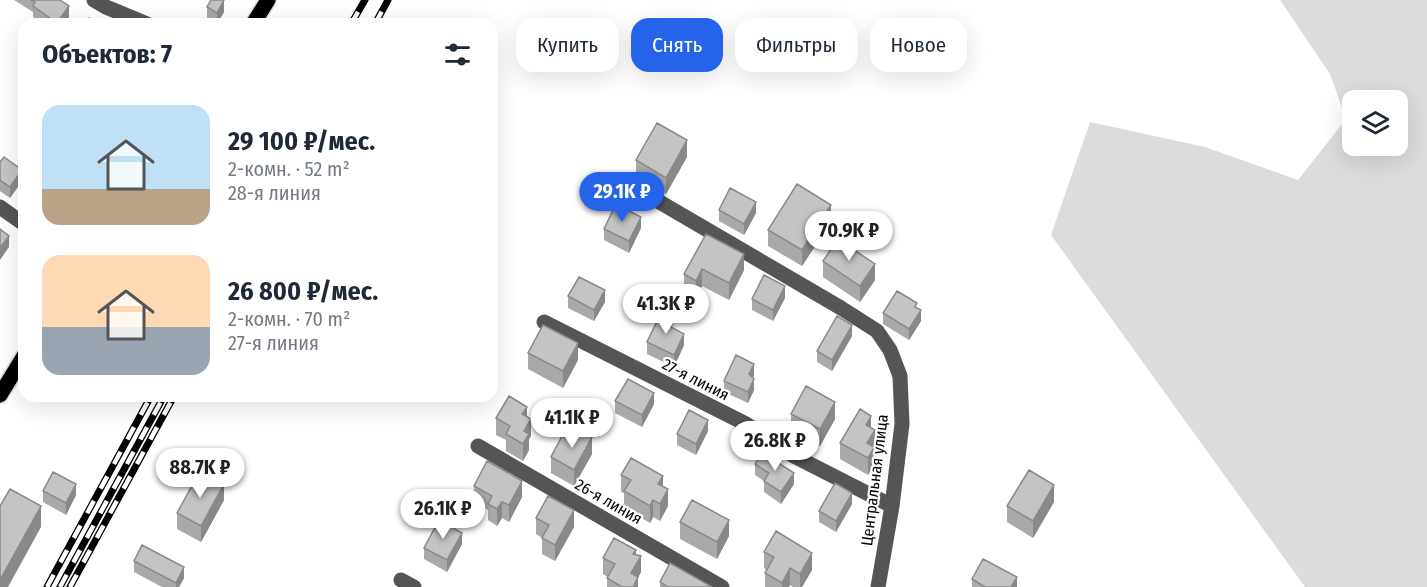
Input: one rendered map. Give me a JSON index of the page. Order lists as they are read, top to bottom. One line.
{"streets":{"street":["27-я линия","Центральная улица","26-я линия"]},"crossings":[["27-я линия","Центральная улица"]],"page":{"chip":["Купить","Снять","Фильтры","Новое"],"heading":"Объектов: 7","list":[{"name":"29 100 ₽/мес.","note":"2-комн. · 52 m² · 28-я линия"},{"name":"26 800 ₽/мес.","note":"2-комн. · 70 m² · 27-я линия"}],"price":["29.1K ₽","70.9K ₽","41.3K ₽","41.1K ₽","26.8K ₽","88.7K ₽","26.1K ₽"]}}
